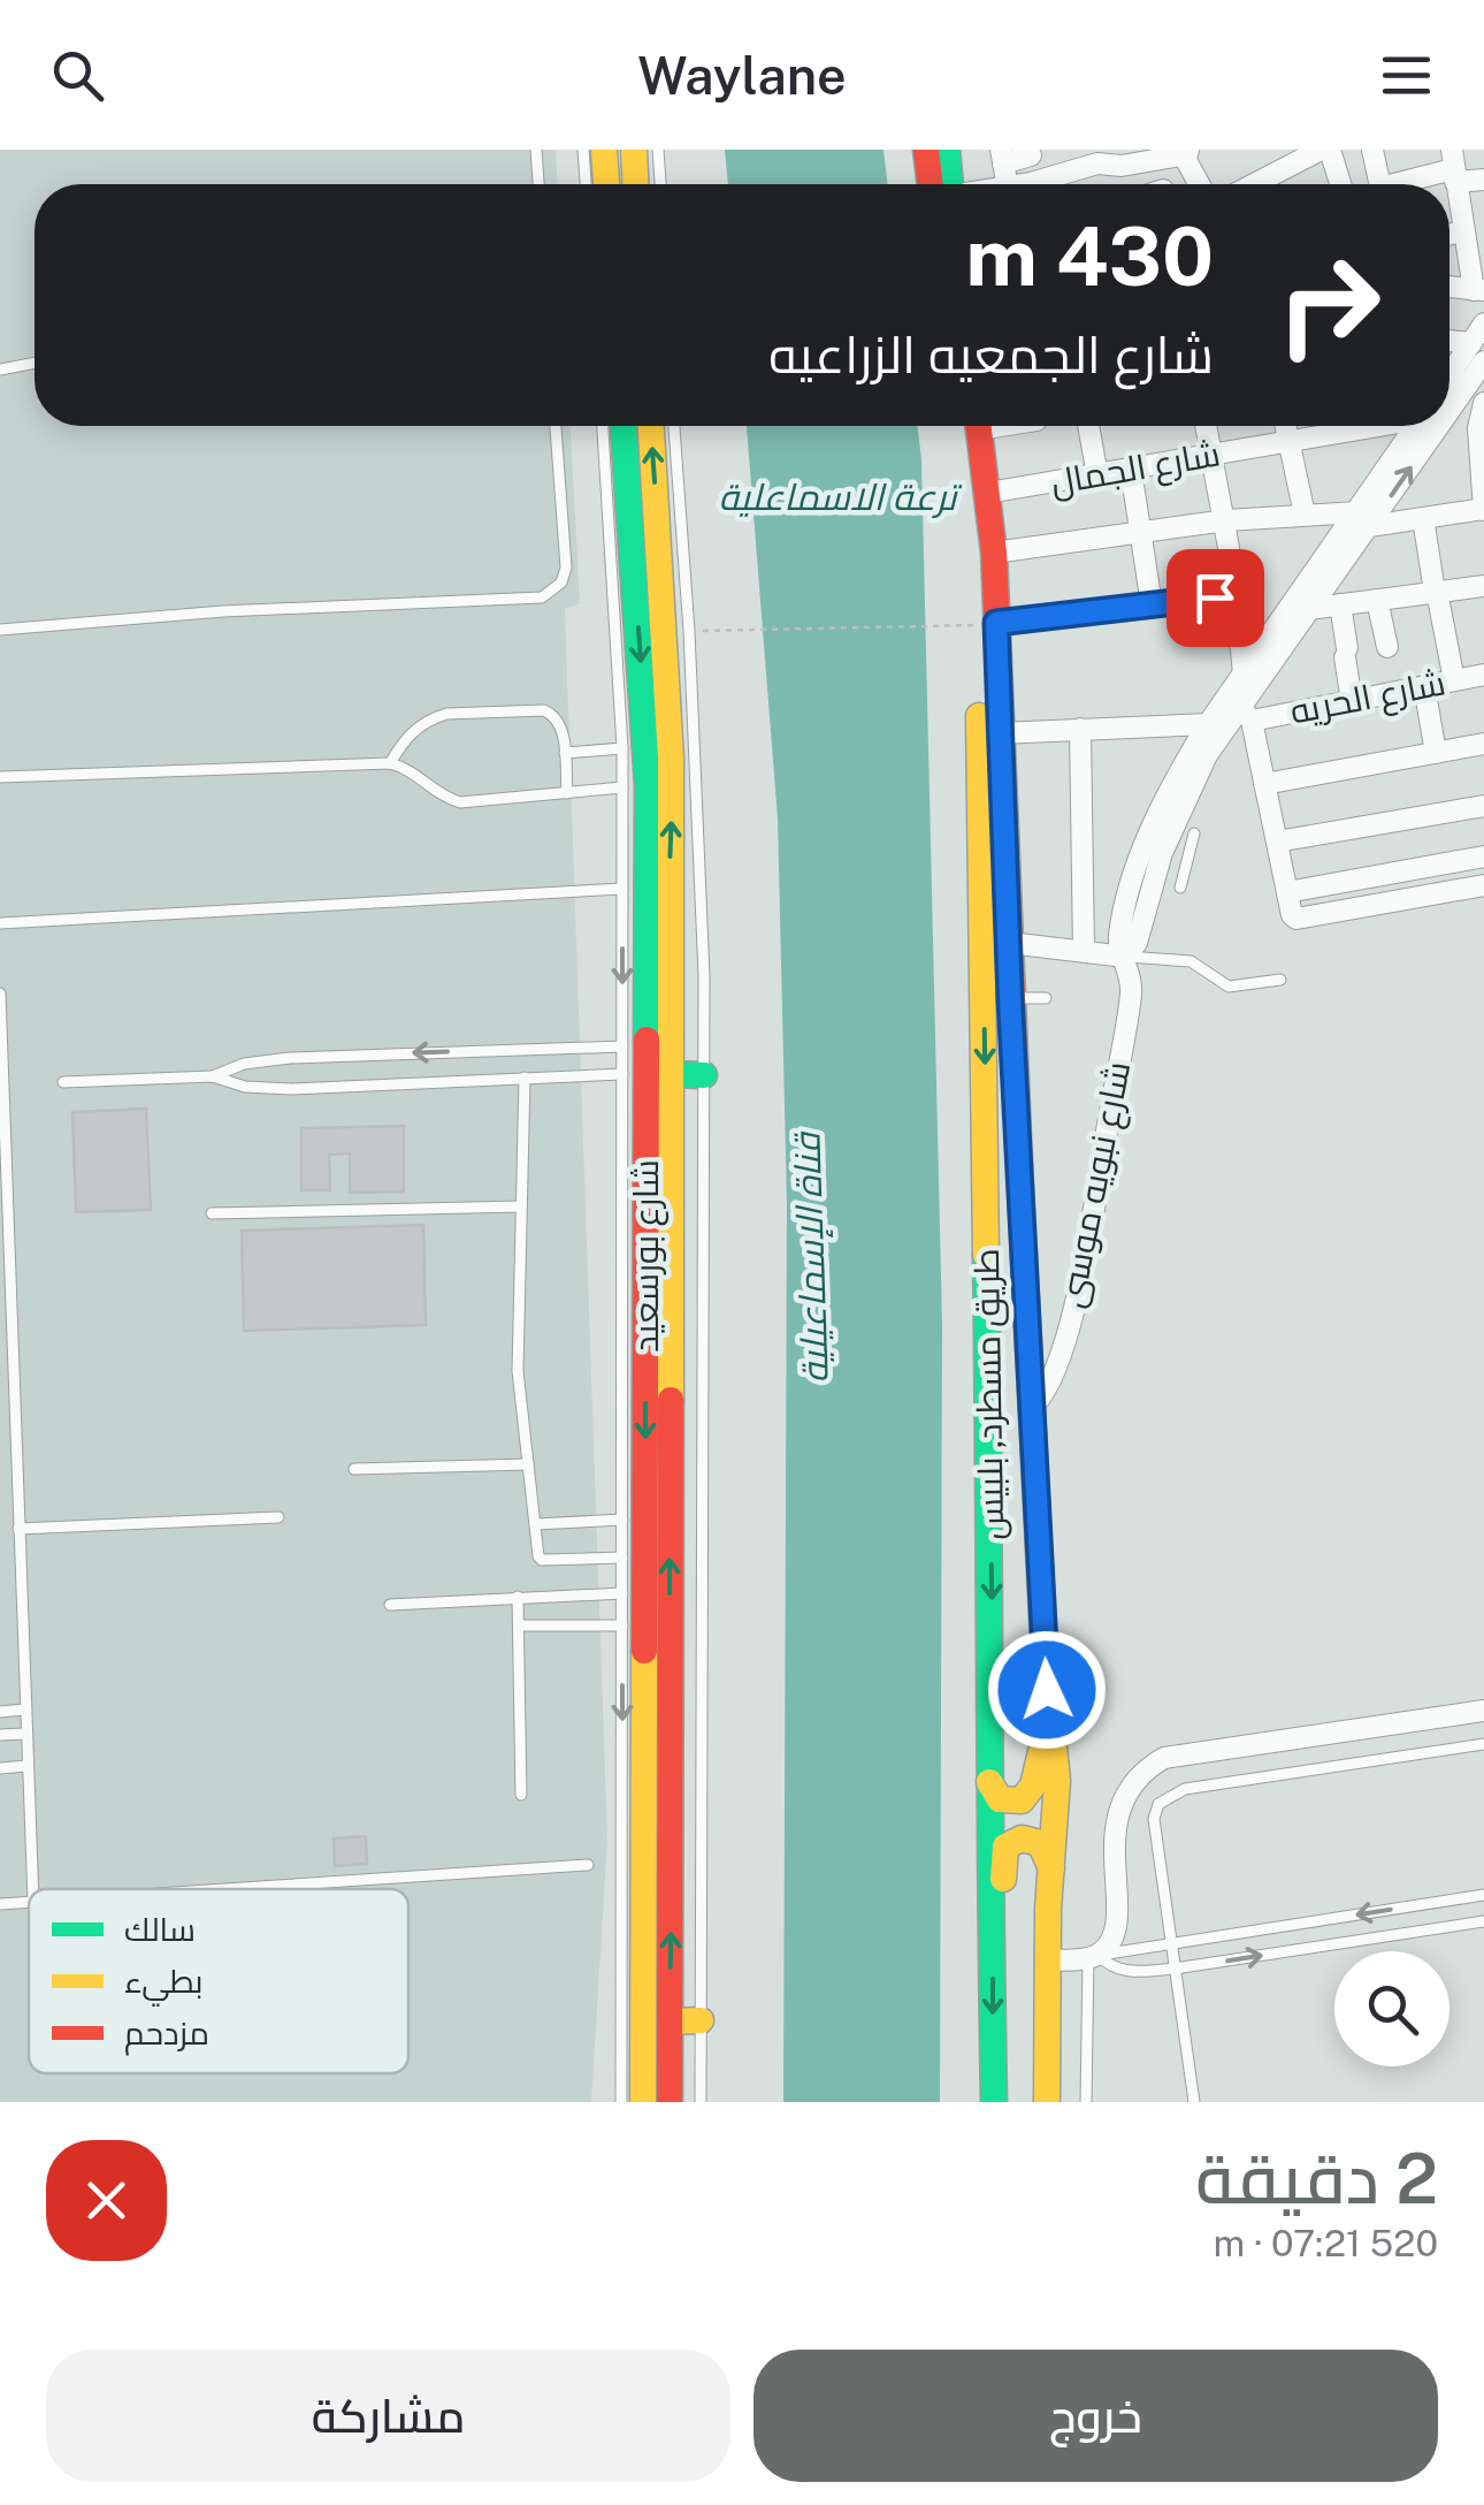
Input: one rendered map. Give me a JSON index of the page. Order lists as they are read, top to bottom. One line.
{"streets":{"main road":["شارع بورسعيد","طريق مسطرد, بلبيس"],"street":["شارع الجمال","شارع الحريه","شارع نبويه موسى"]},"crossings":[["شارع الجمال","طريق مسطرد, بلبيس"],["شارع الحريه","شارع نبويه موسى"],["شارع نبويه موسى","طريق مسطرد, بلبيس"]],"water":["ترعة الاسماعلية","قناة الإسماعيلية"],"legend":["سالك","بطيء","مزدحم"],"page":{"header":"Waylane","turn":["430 m","شارع الجمعيه الزراعيه"],"heading":["2 دقيقة","520 m · 07:21"],"buttons":["خروج","مشاركة"]}}
